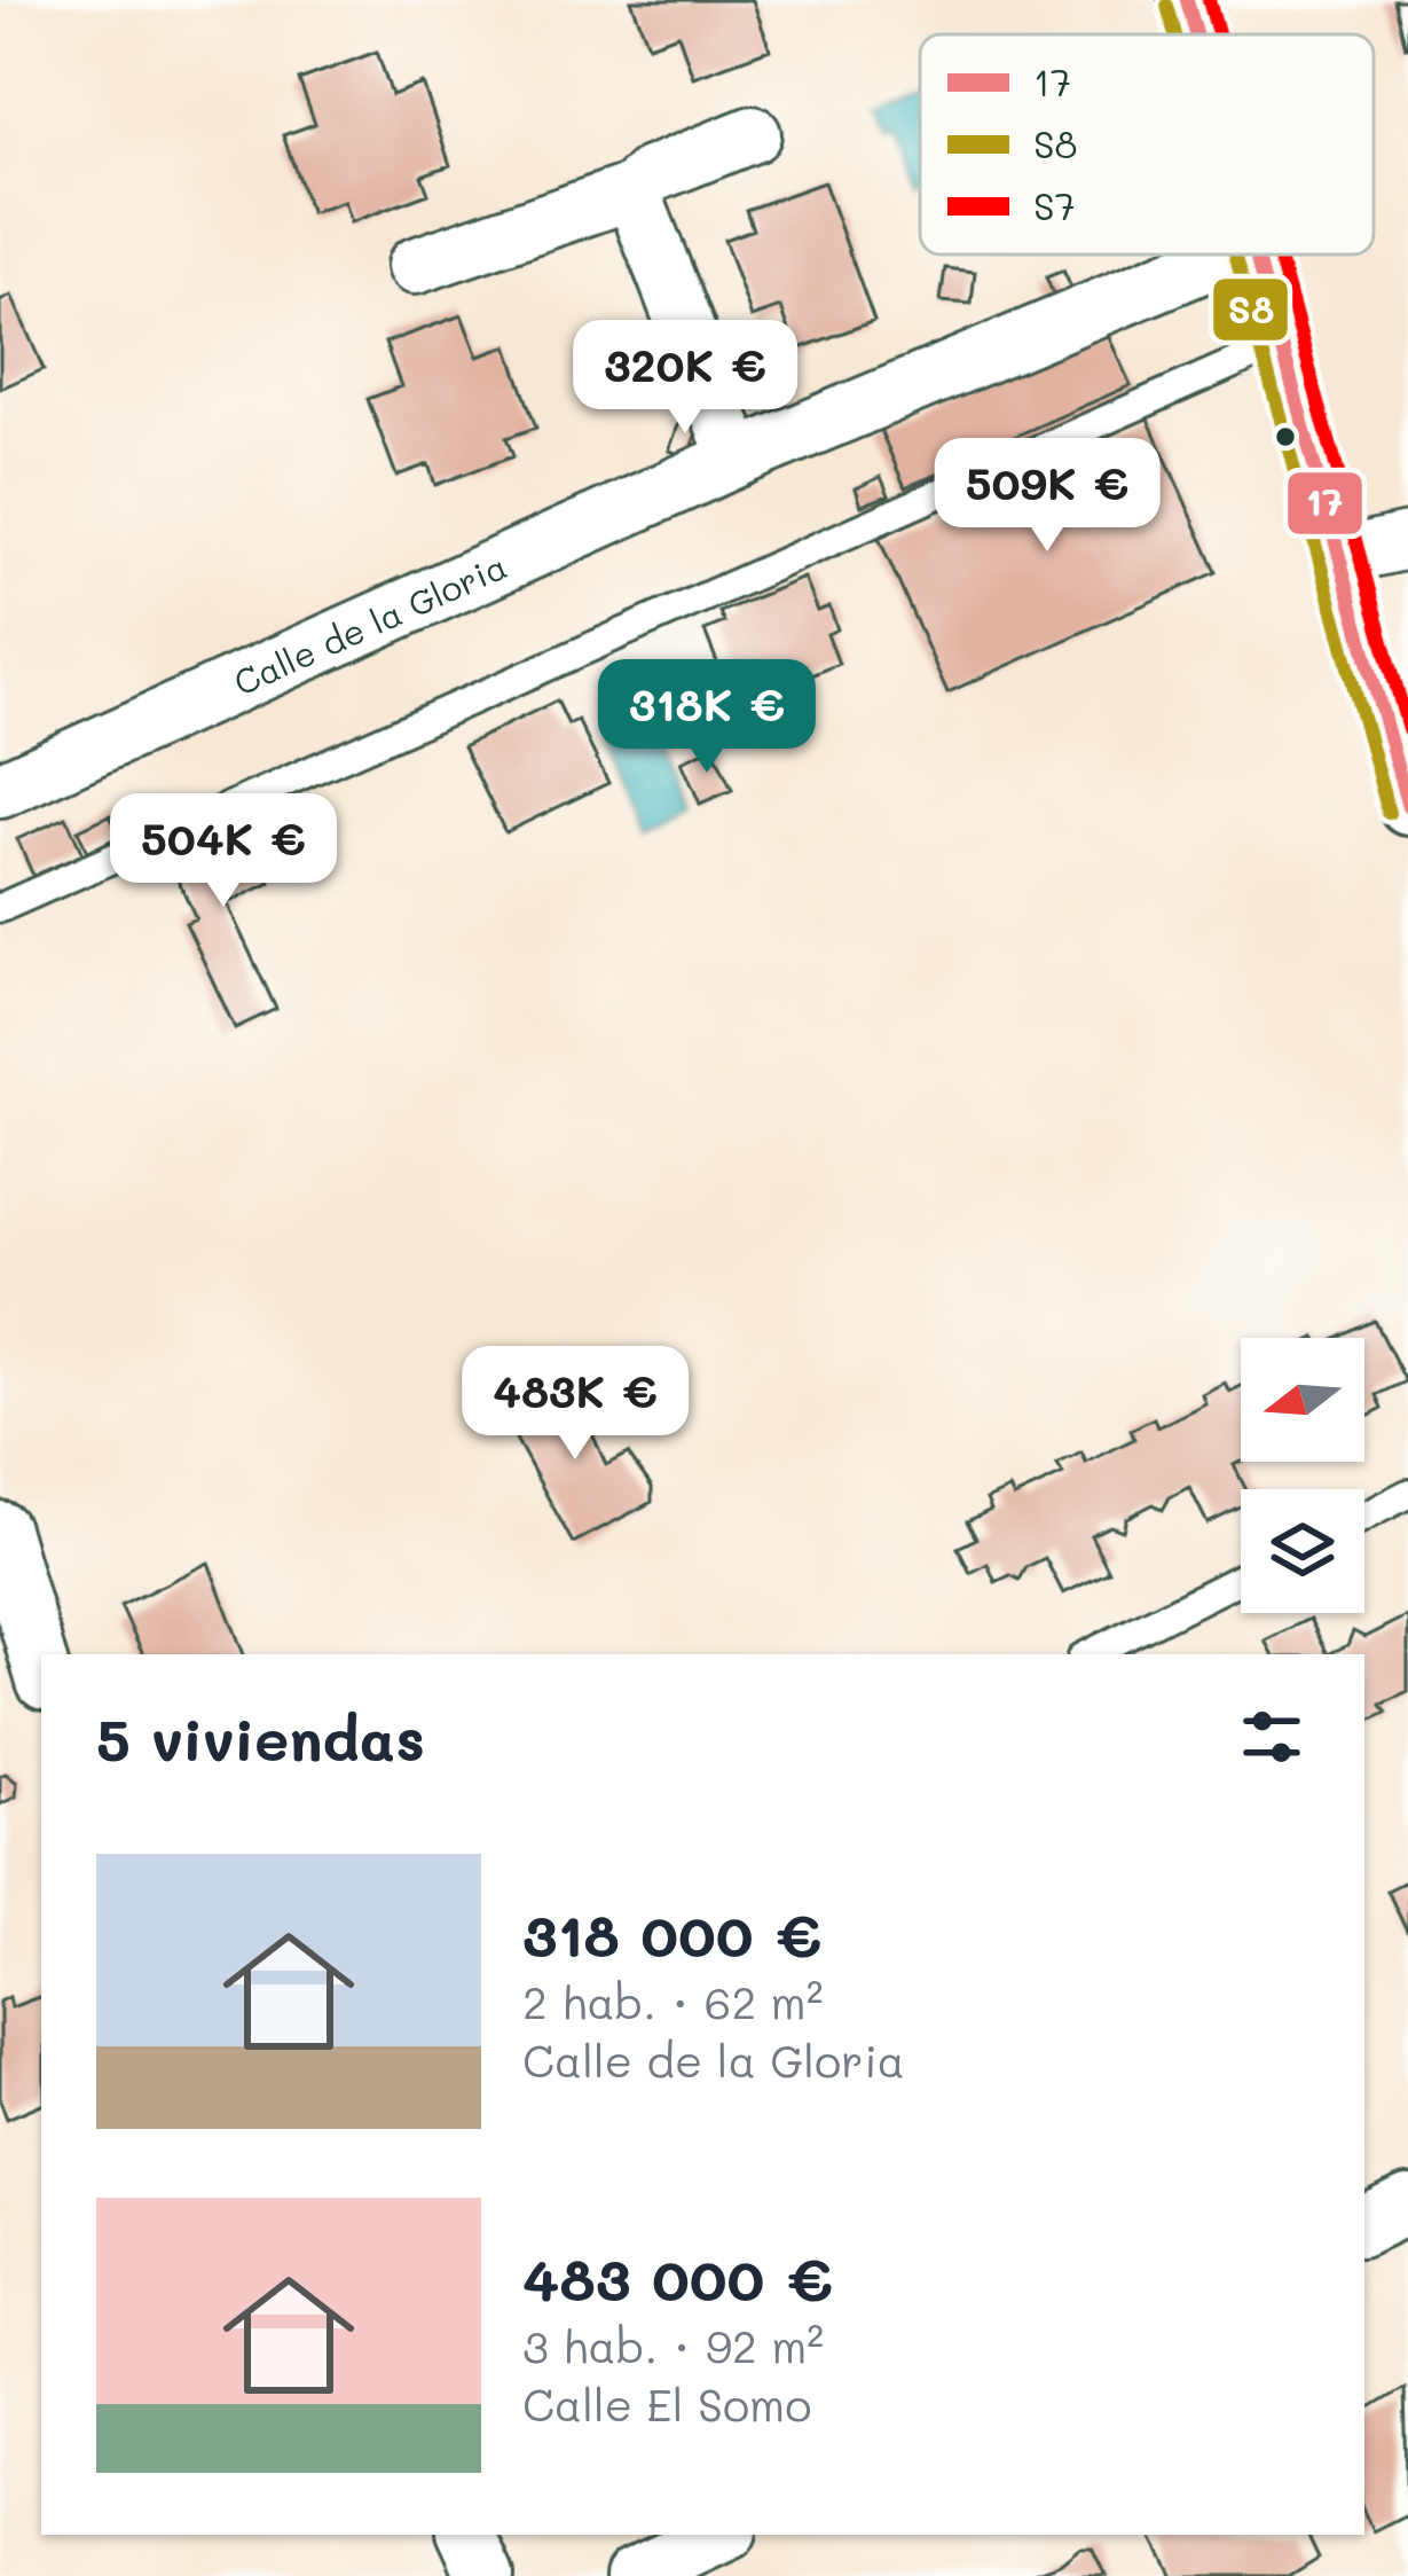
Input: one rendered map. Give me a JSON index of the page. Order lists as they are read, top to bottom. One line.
{"streets":{"street":["Calle de la Gloria"]},"lines":["transit line 17","transit line S7","transit line S8"],"legend":["17","S8","S7"],"north":"left","page":{"price":["320K €","509K €","318K €","504K €","483K €"],"heading":"5 viviendas","list":[{"name":"318 000 €","note":"2 hab. · 62 m² · Calle de la Gloria"},{"name":"483 000 €","note":"3 hab. · 92 m² · Calle El Somo"}]}}
